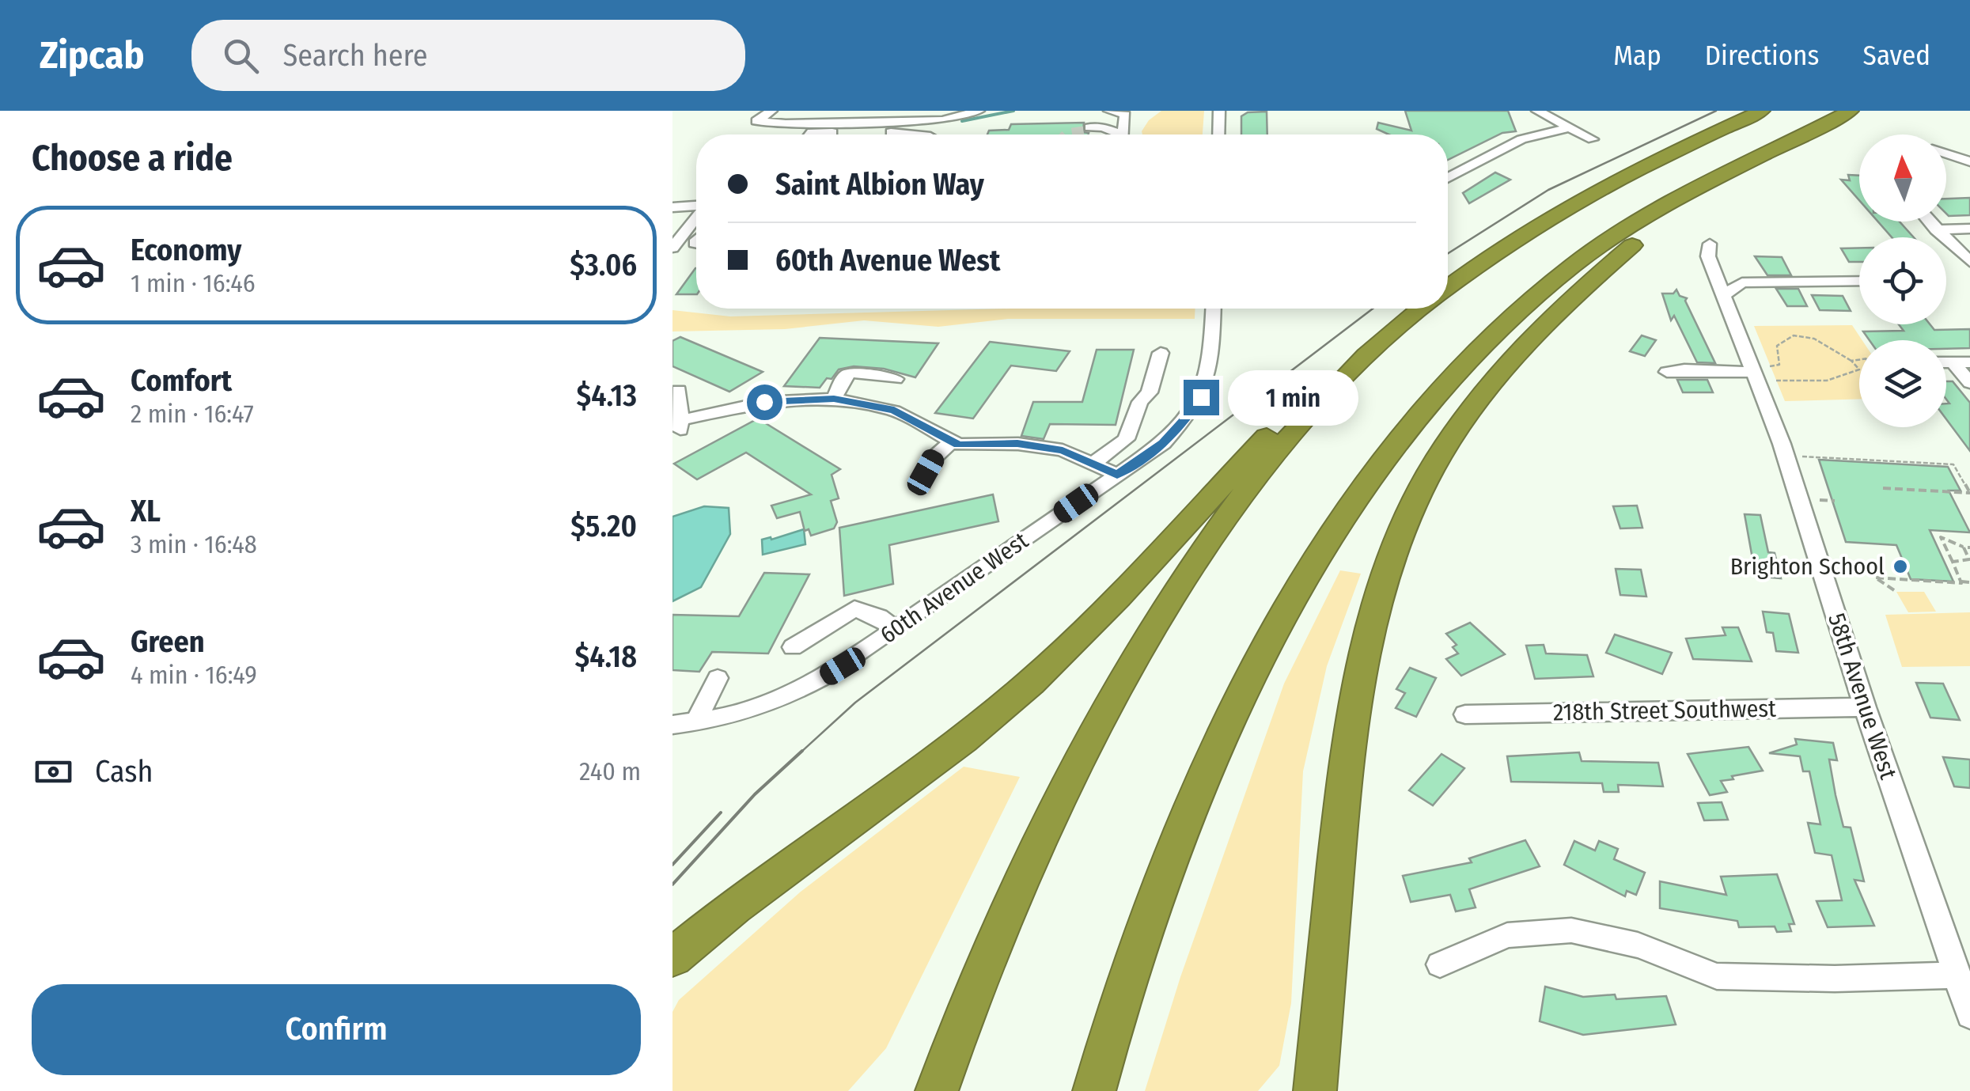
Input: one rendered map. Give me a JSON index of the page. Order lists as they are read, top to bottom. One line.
{"streets":{"street":["60th Avenue West","58th Avenue West","218th Street Southwest"]},"crossings":[["58th Avenue West","218th Street Southwest"]],"places":["Brighton School"],"north":"top","page":{"header":"Zipcab","search":"Search here","nav":["Map","Directions","Saved"],"heading":"Choose a ride","banner":["Saint Albion Way","60th Avenue West"],"list":[{"name":"Economy","note":"1 min · 16:46","value":"$3.06"},{"name":"Comfort","note":"2 min · 16:47","value":"$4.13"},{"name":"XL","note":"3 min · 16:48","value":"$5.20"},{"name":"Green","note":"4 min · 16:49","value":"$4.18"}],"bubble":"1 min","pay":["Cash","240 m"],"buttons":"Confirm"}}
